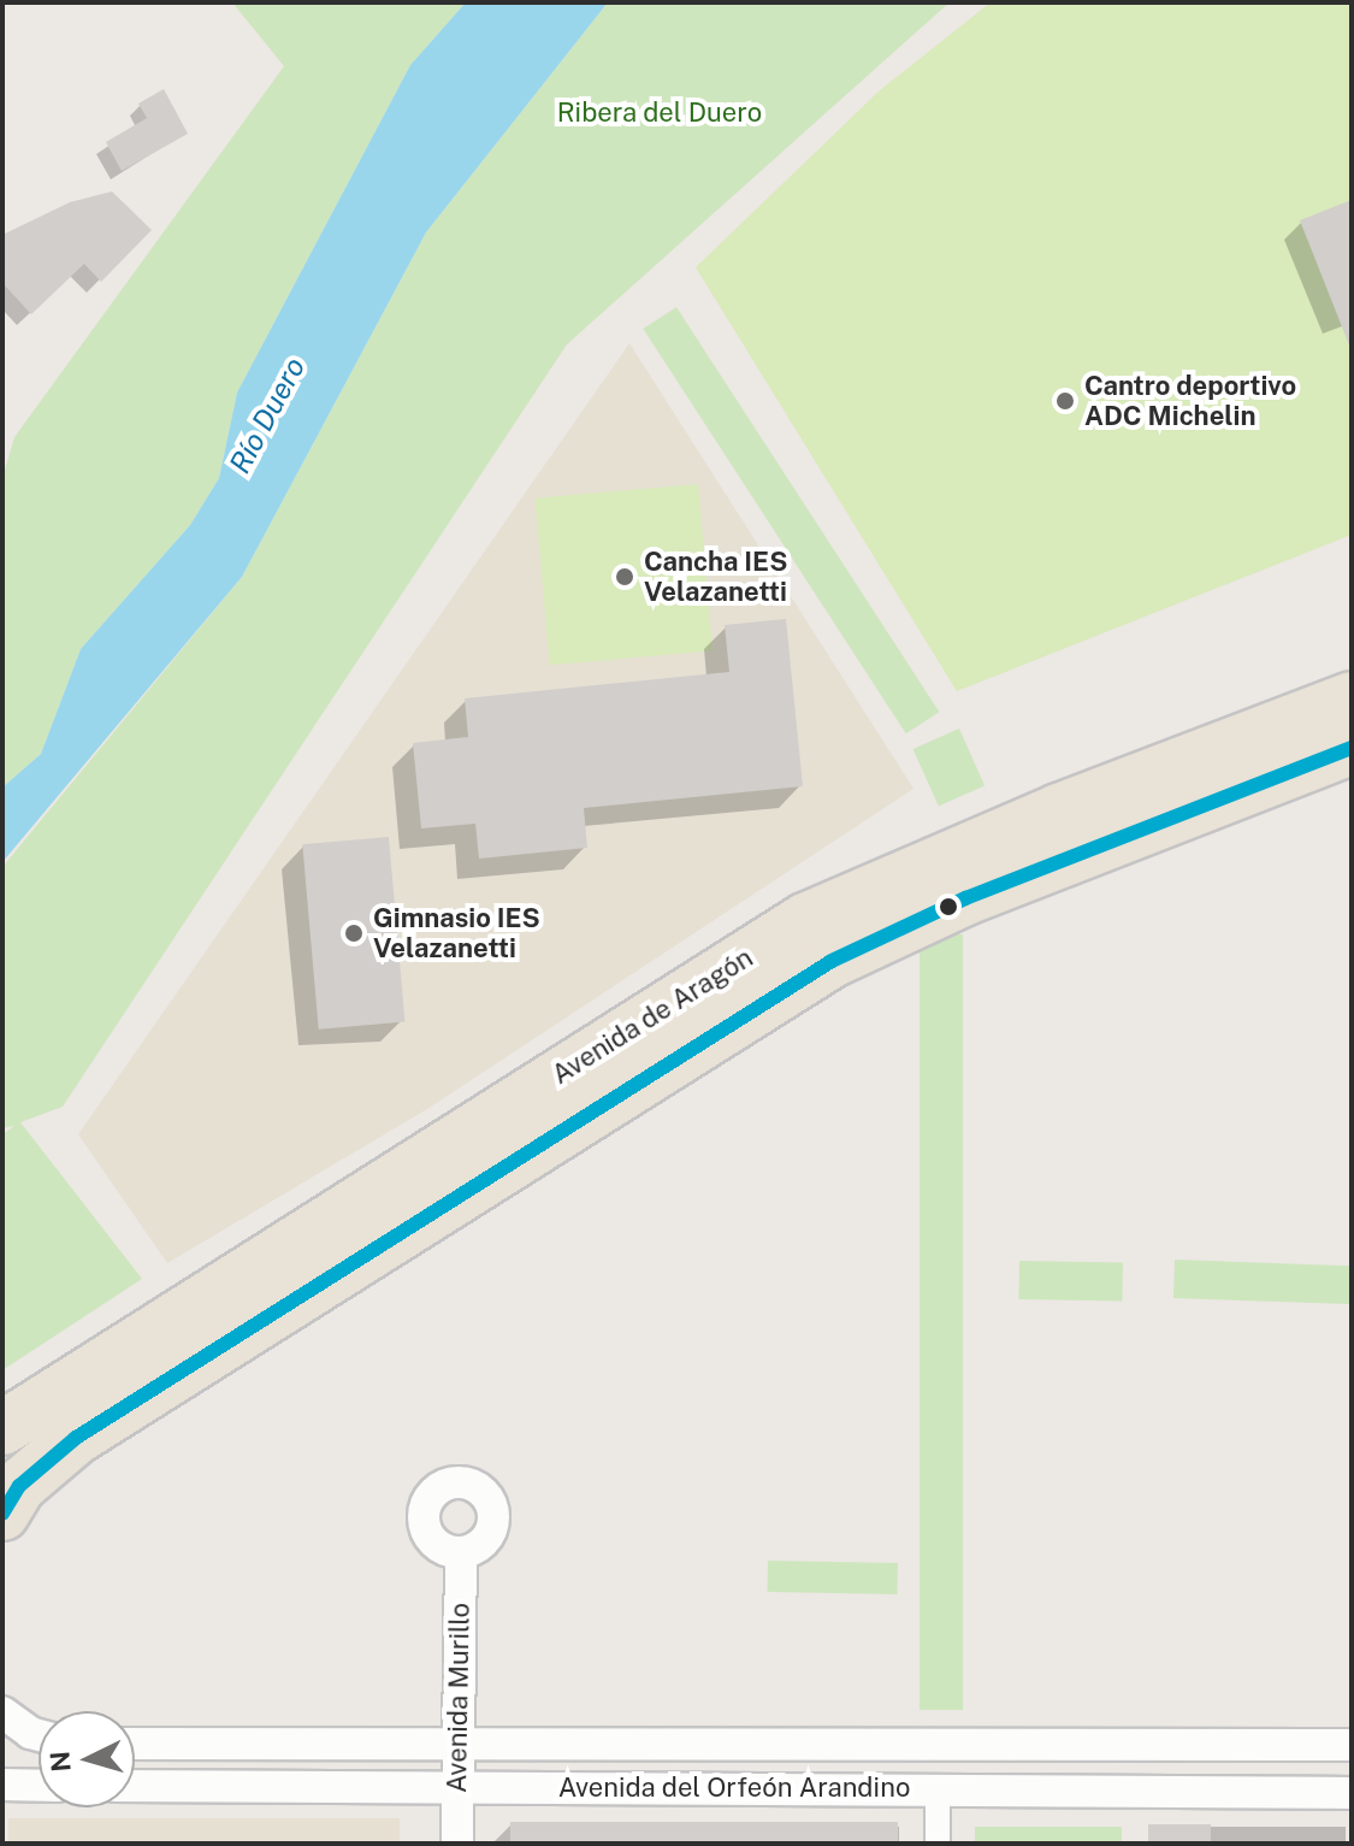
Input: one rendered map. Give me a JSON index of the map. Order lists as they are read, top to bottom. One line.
{"streets":{"highway":["Avenida de Aragón"],"street":["Avenida Murillo","Avenida del Orfeón Arandino"]},"crossings":[["Avenida Murillo","Avenida del Orfeón Arandino"]],"water":["Río Duero"],"parks":["Ribera del Duero"],"places":["Cantro deportivo ADC Michelin","Cancha IES Velazanetti","Gimnasio IES Velazanetti"],"north":"left"}
